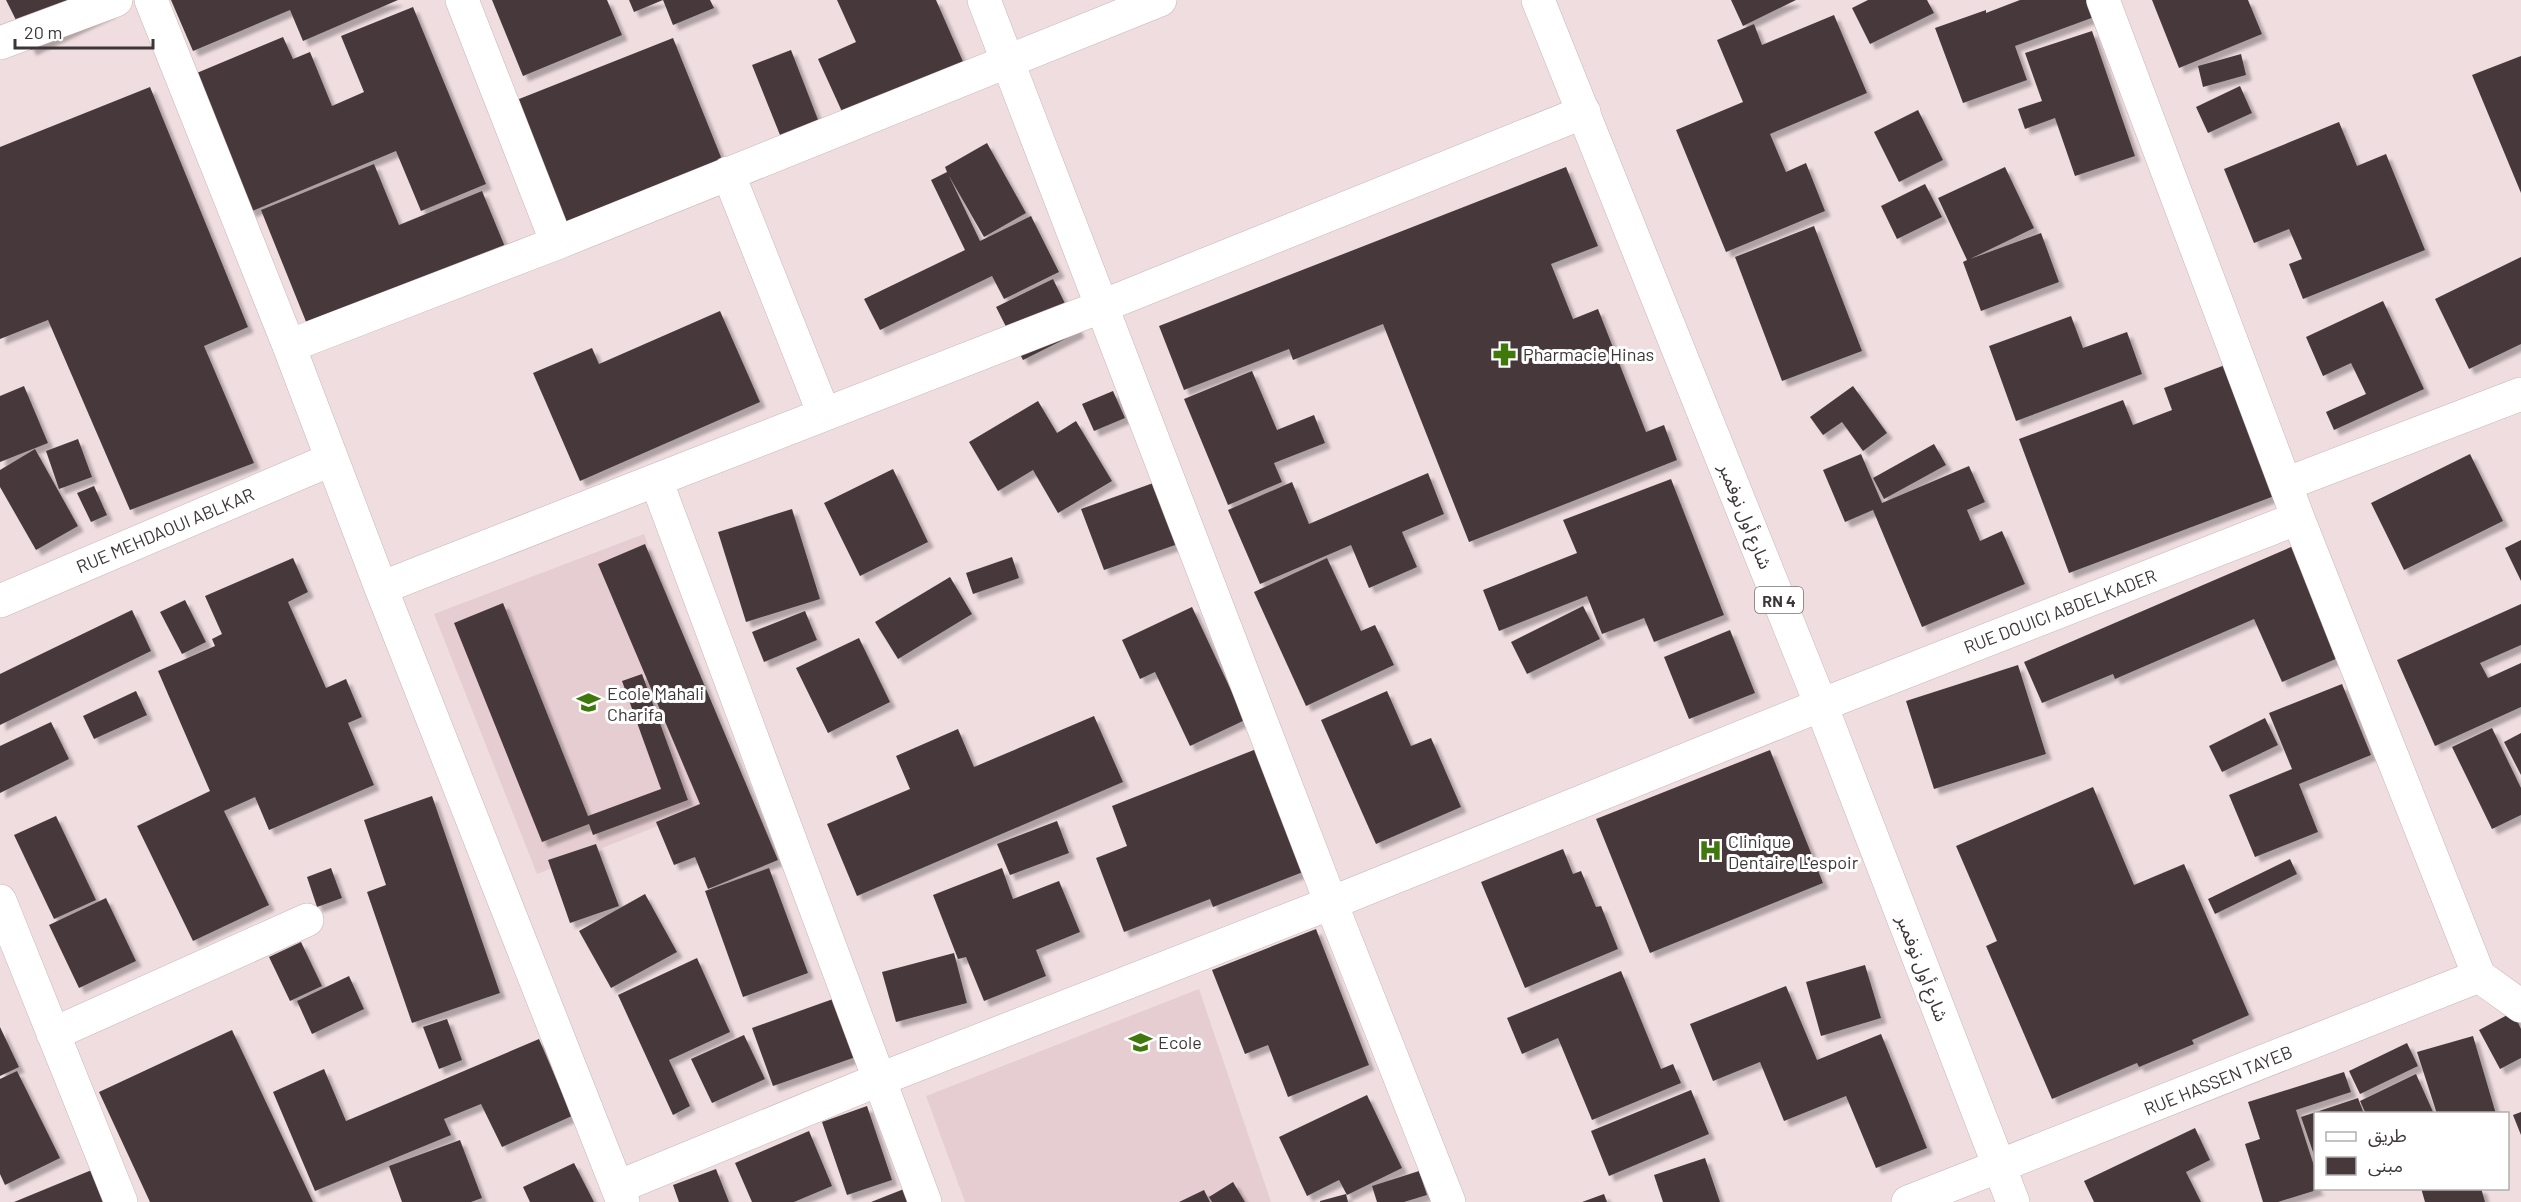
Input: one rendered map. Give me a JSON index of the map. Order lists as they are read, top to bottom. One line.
{"streets":{"street":["شارع أول نوفمبر","RUE MEHDAOUI ABLKAR","RN 4","RUE DOUICI ABDELKADER","RUE HASSEN TAYEB"]},"crossings":[["شارع أول نوفمبر","RUE DOUICI ABDELKADER"],["شارع أول نوفمبر","RUE HASSEN TAYEB"]],"places":{"pharmacy":["Pharmacie Hinas"],"school or university":["Ecole Mahali Charifa","Ecole"],"hospital":["Clinique Dentaire L'espoir"]},"legend":["طريق","مبنى"],"scale_bar":"20 m"}
